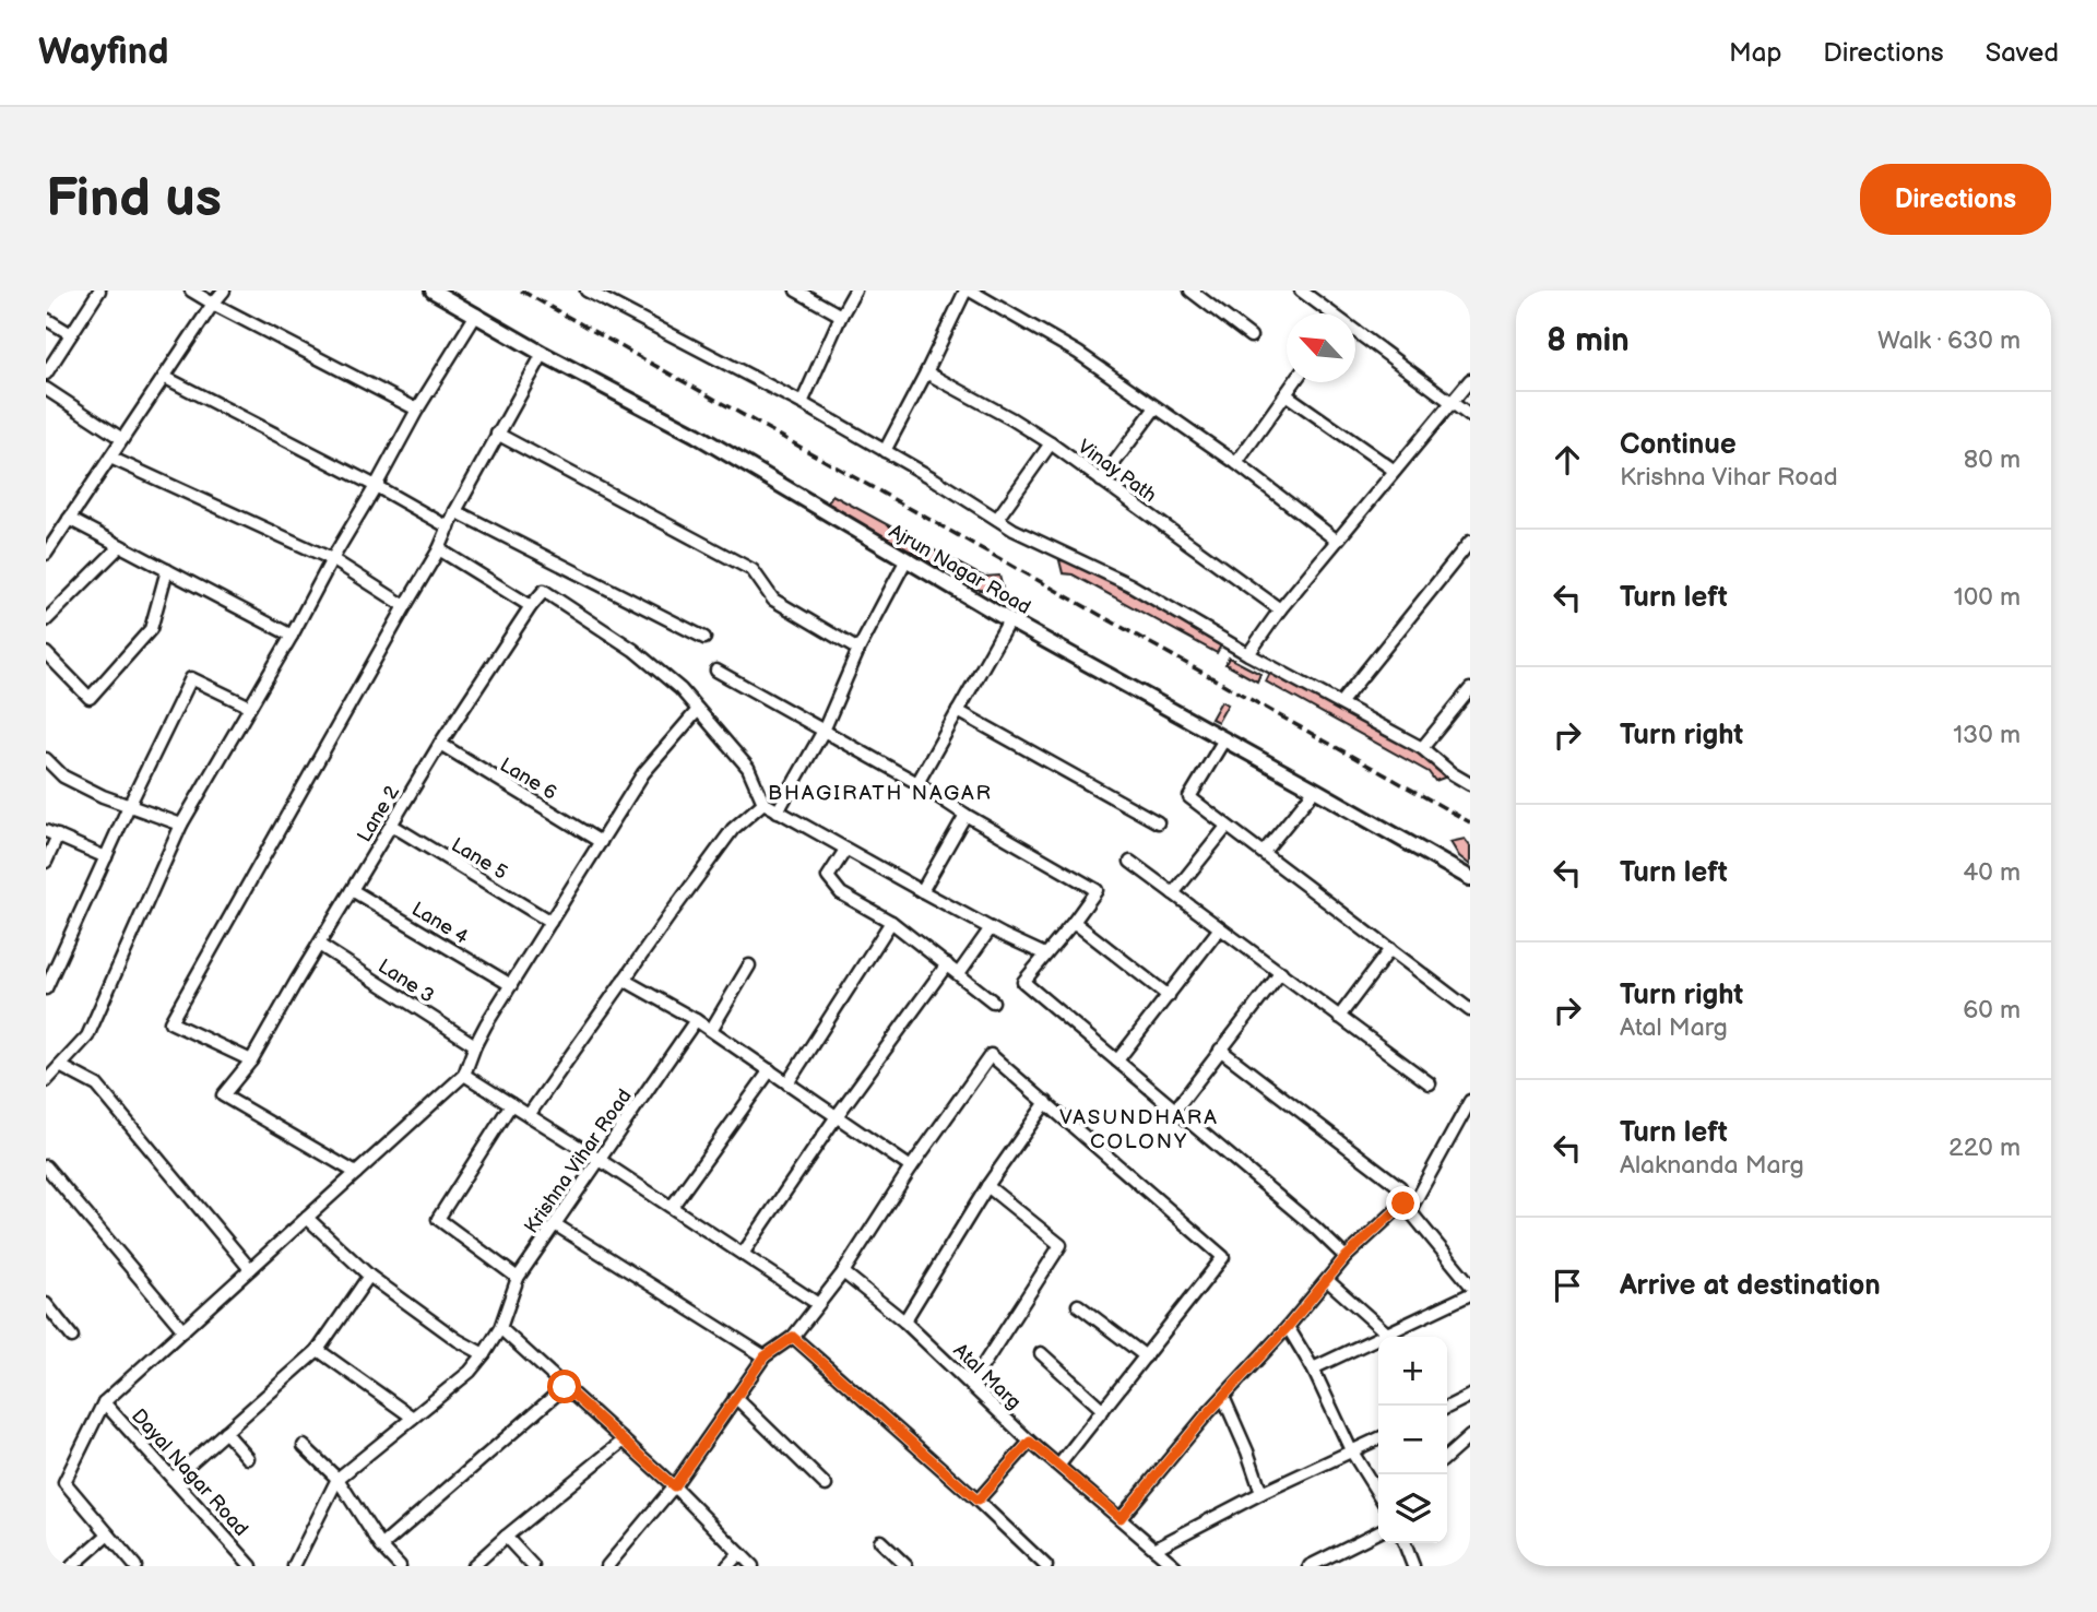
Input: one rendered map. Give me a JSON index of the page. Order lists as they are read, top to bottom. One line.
{"streets":{"street":["Vinay Path","Ajrun Nagar Road","Lane 6","Lane 2","Lane 5","Lane 4","Lane 3","Krishna Vihar Road","Atal Marg","Dayal Nagar Road"]},"crossings":[["Lane 6","Lane 2"],["Lane 2","Lane 5"],["Lane 2","Lane 4"],["Lane 2","Lane 3"]],"districts":["BHAGIRATH NAGAR","VASUNDHARA COLONY"],"north":"top left","page":{"header":"Wayfind","nav":["Map","Directions","Saved"],"buttons":"Directions","title":"Find us","heading":["8 min","Walk · 630 m"],"list":[["Continue","Krishna Vihar Road","80 m"],["Turn left","100 m"],["Turn right","130 m"],["Turn left","40 m"],["Turn right","Atal Marg","60 m"],["Turn left","Alaknanda Marg","220 m"],"Arrive at destination"],"map_buttons":["+","−"]}}
